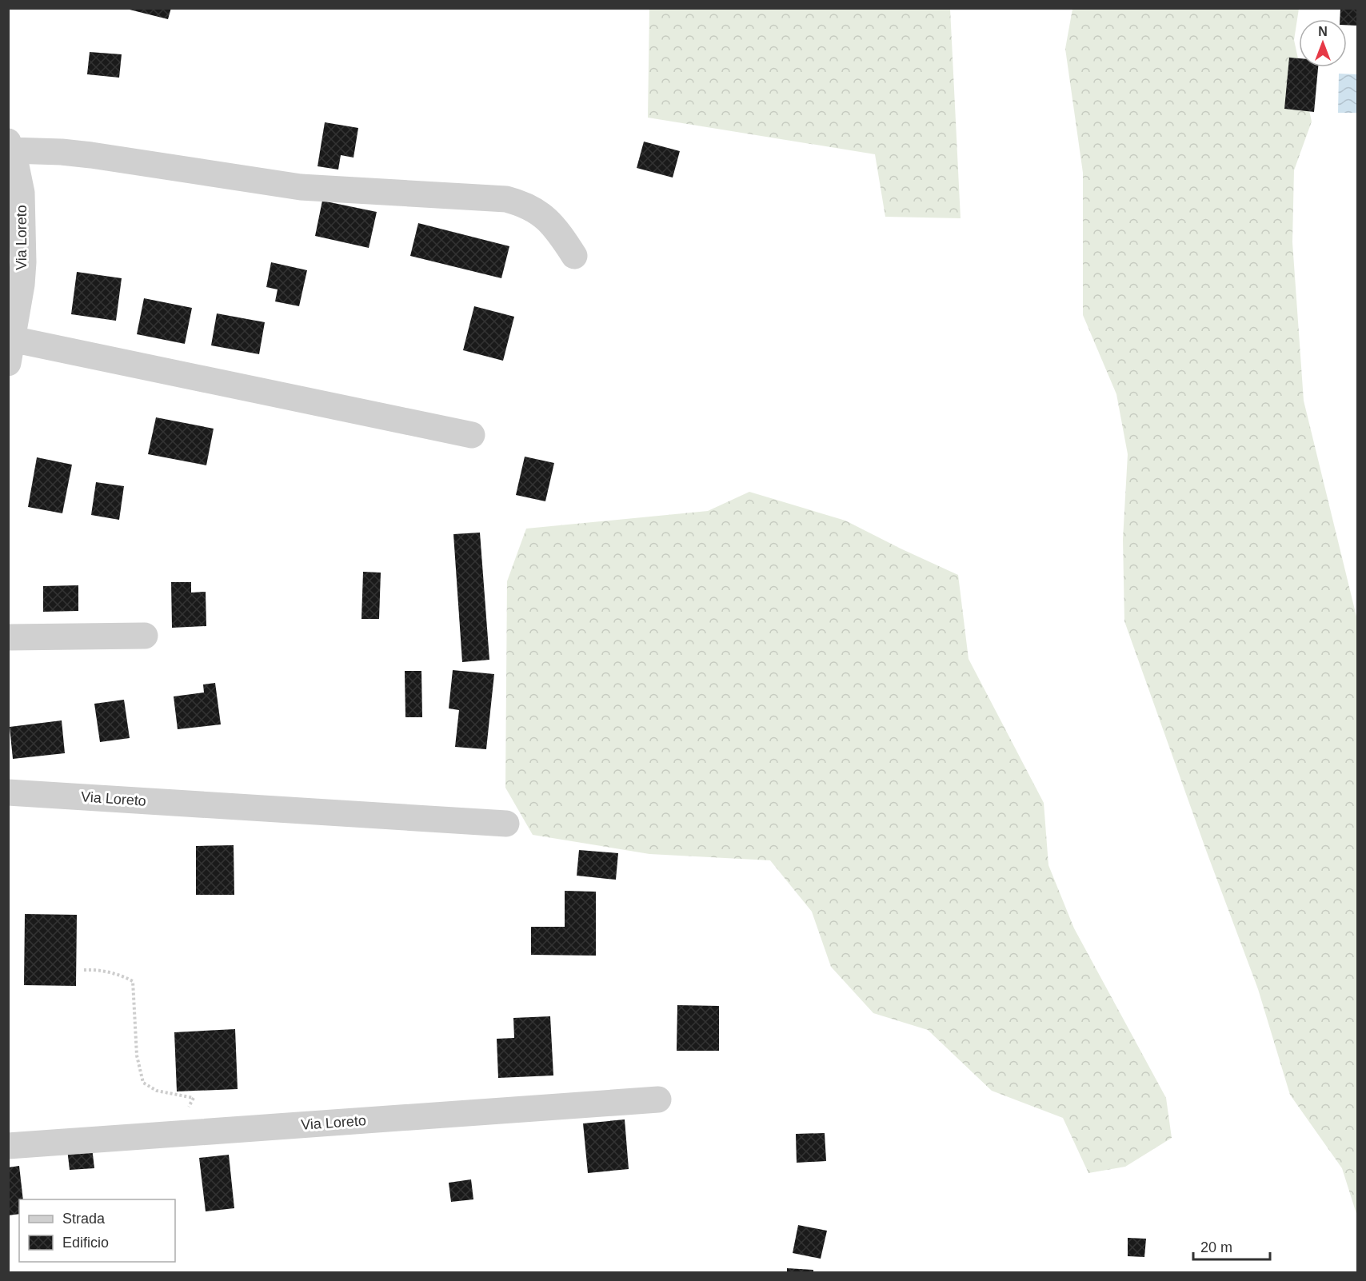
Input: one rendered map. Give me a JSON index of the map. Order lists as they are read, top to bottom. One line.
{"streets":{"street":["Via Loreto"]},"legend":["Strada","Edificio"],"scale_bar":"20 m","north":"top"}
